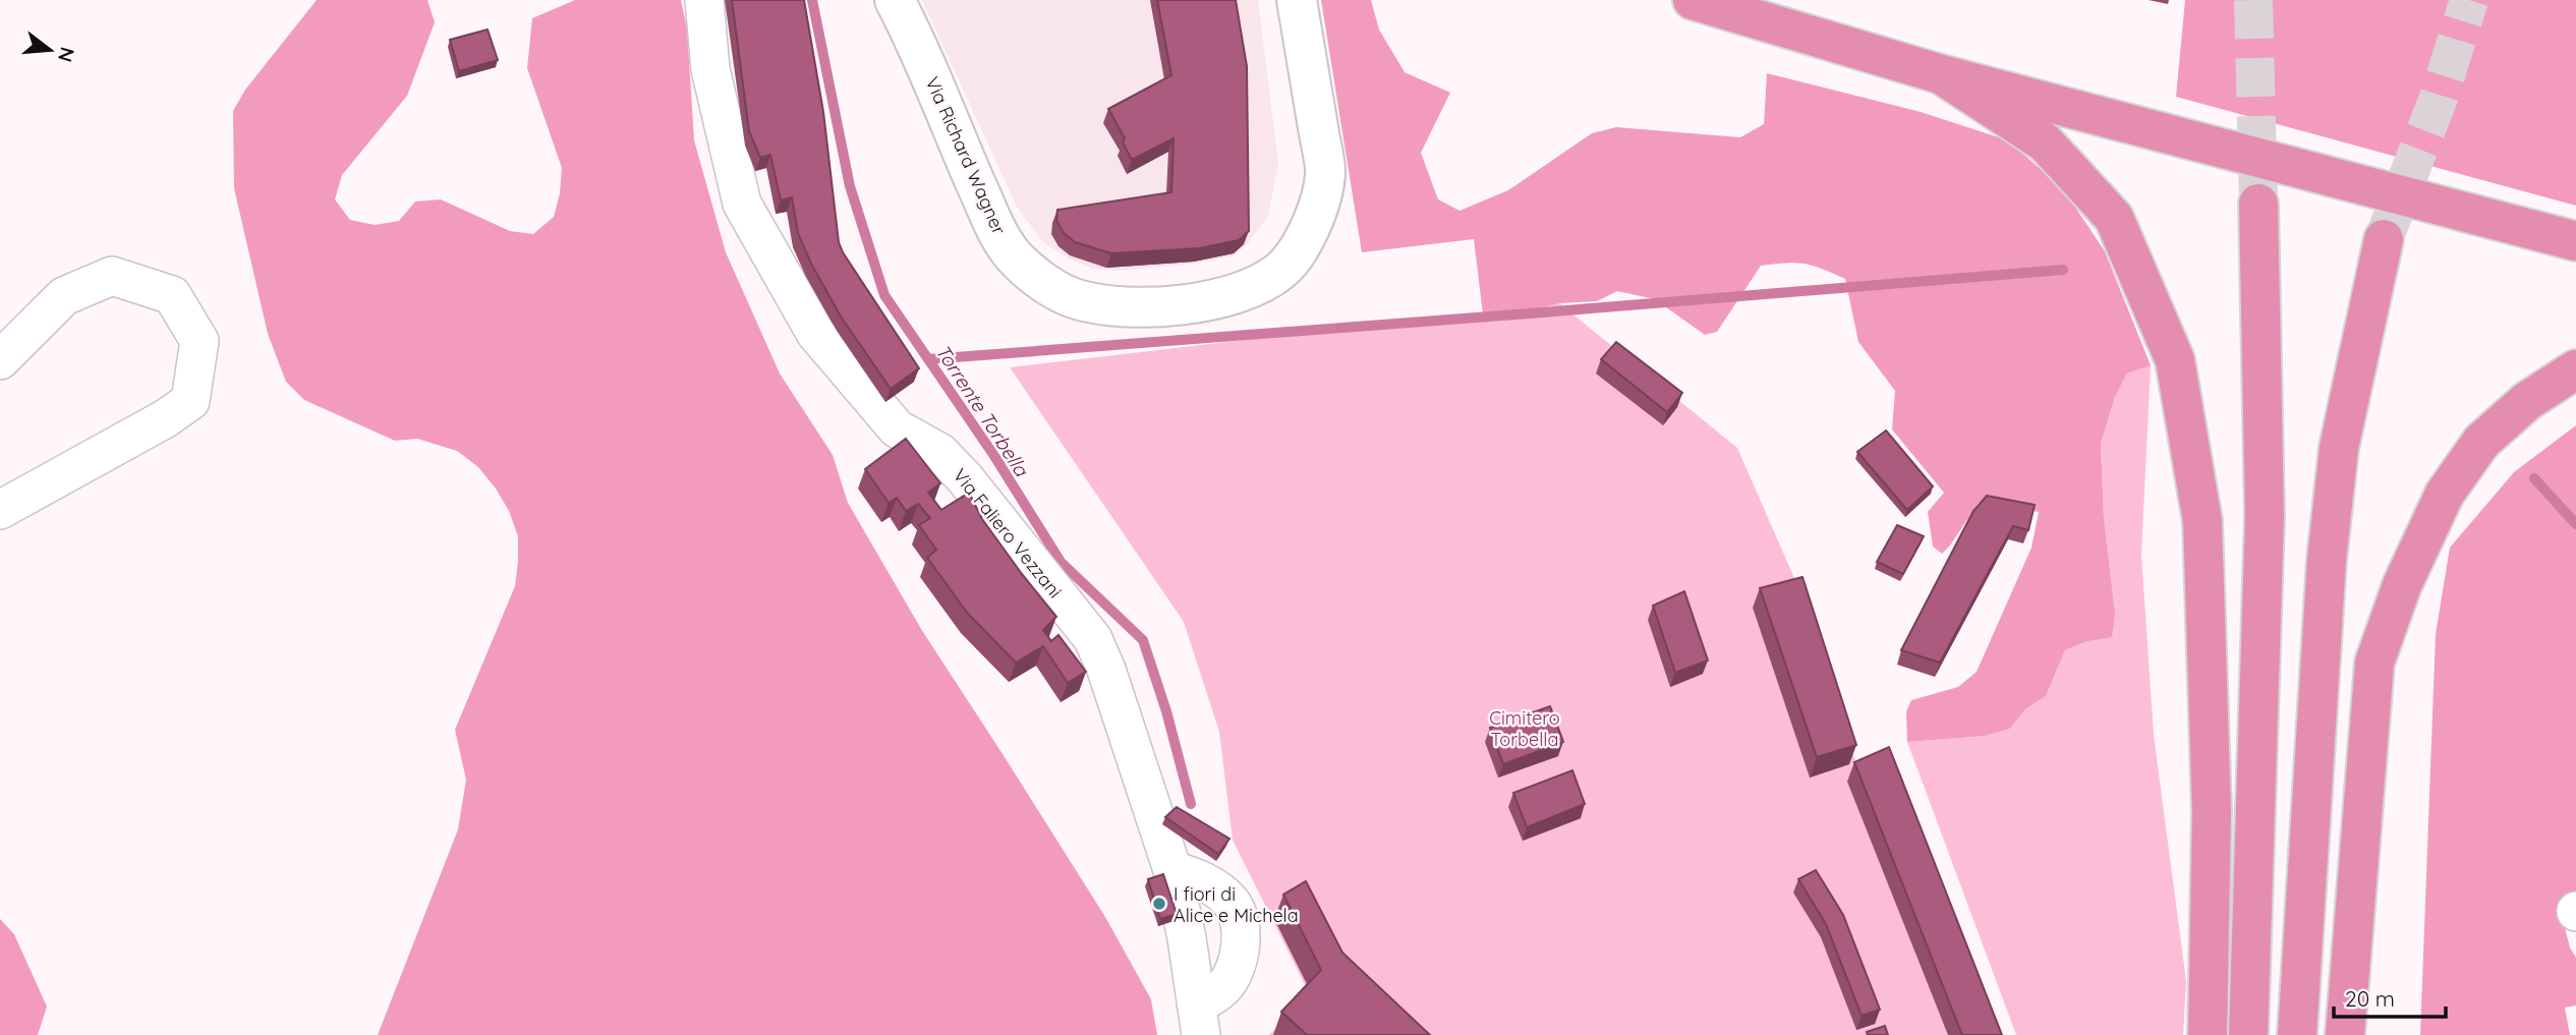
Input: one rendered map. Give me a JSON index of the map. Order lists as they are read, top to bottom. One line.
{"streets":{"street":["Via Richard Wagner","Via Faliero Vezzani"]},"water":["Torrente Torbella"],"parks":["Cimitero Torbella"],"places":["I fiori di Alice e Michela"],"scale_bar":"20 m","north":"right"}
